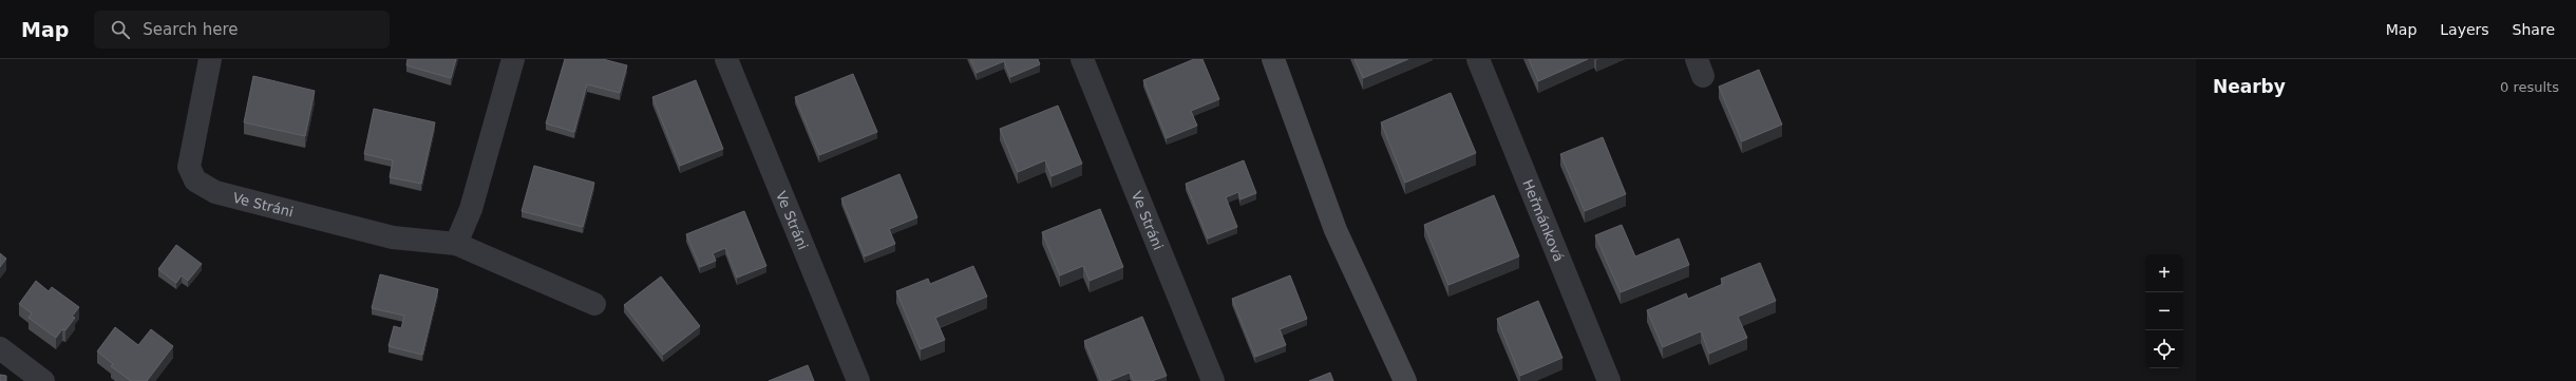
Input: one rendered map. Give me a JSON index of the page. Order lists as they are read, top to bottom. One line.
{"streets":{"street":["Ve Stráni","Heřmánková"]},"page":{"header":"Map","search":"Search here","nav":["Map","Layers","Share"],"heading":["Nearby","0 results"],"map_buttons":["+","−"]}}
